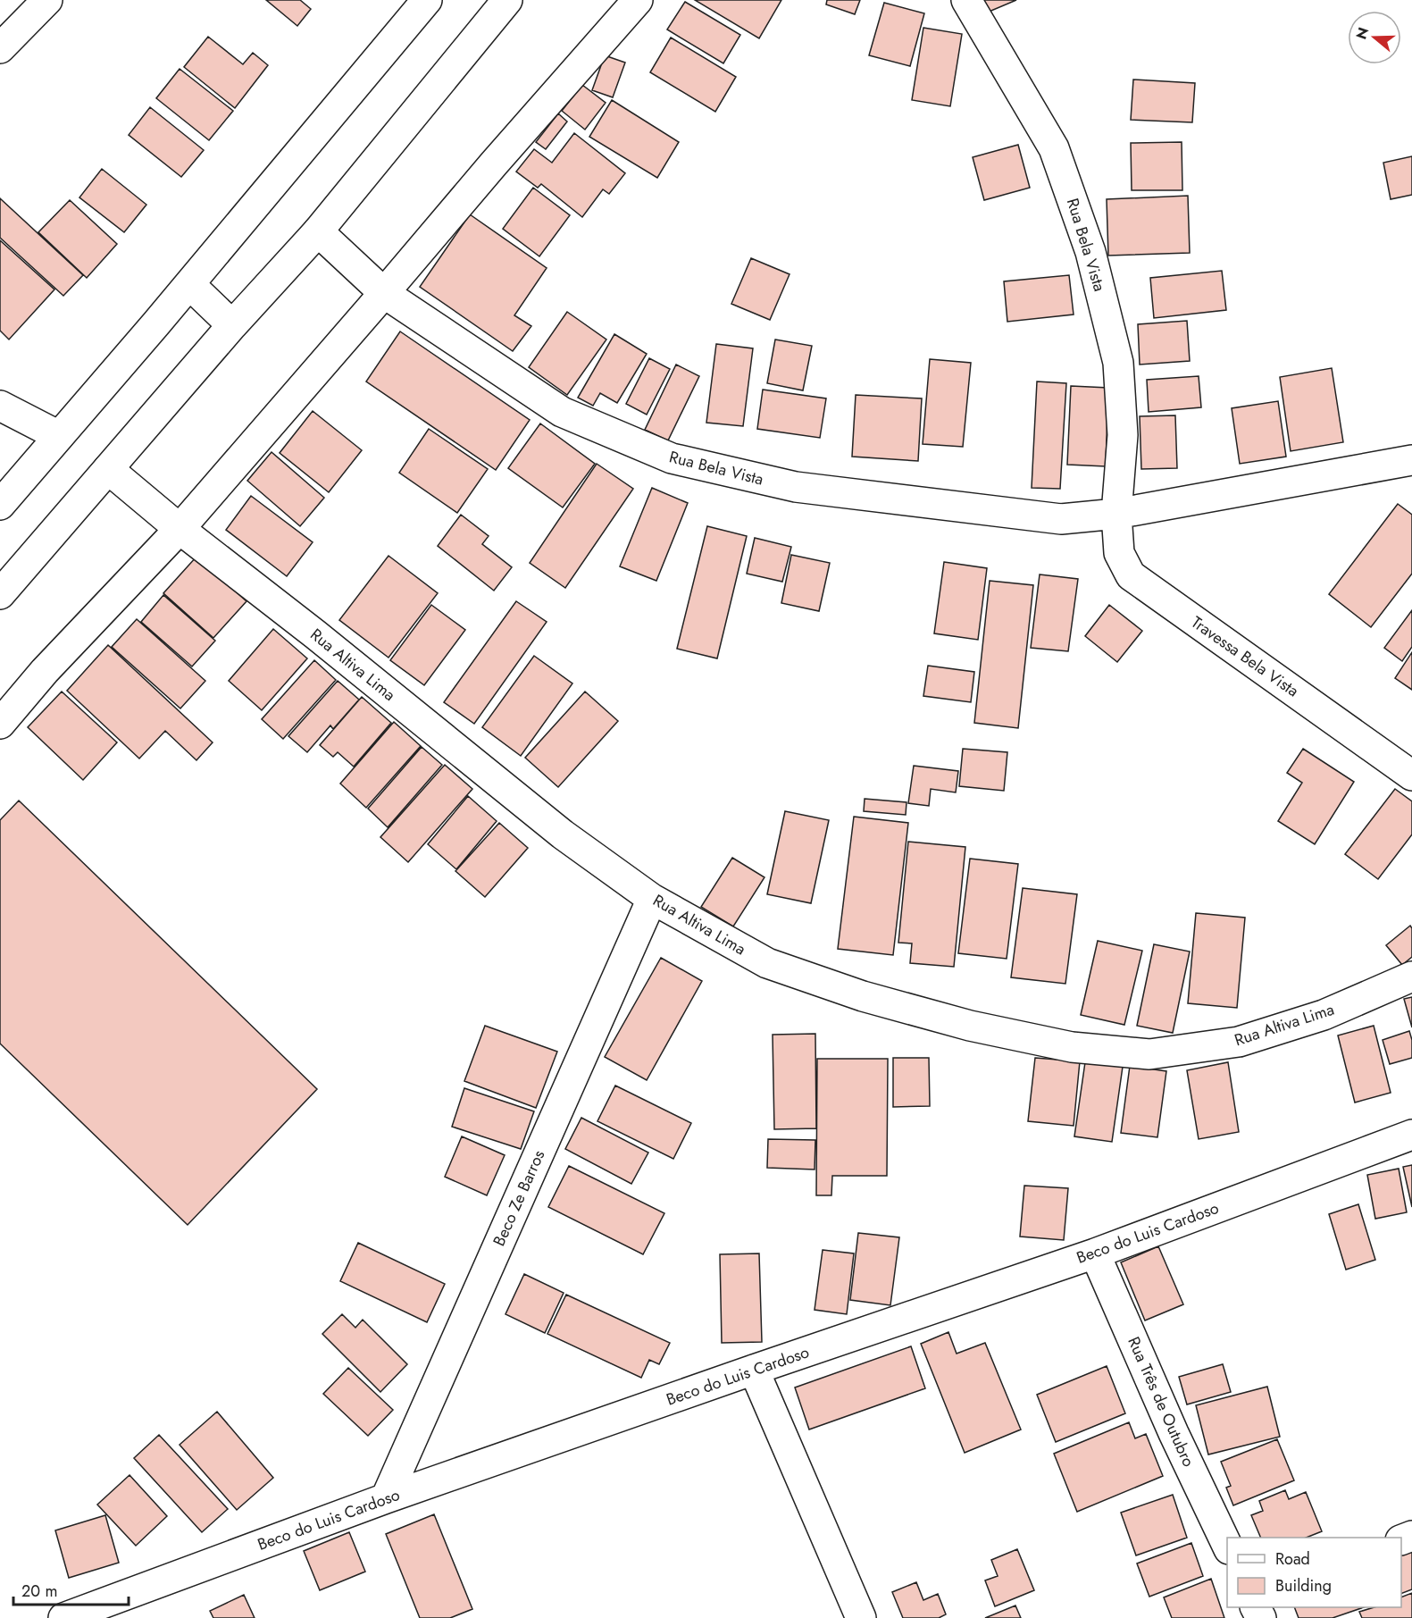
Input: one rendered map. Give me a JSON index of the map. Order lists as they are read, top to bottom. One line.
{"streets":{"street":["Rua Bela Vista","Travessa Bela Vista","Rua Altiva Lima","Beco Ze Barros","Beco do Luis Cardoso","Rua Três de Outubro"]},"crossings":[["Rua Bela Vista","Travessa Bela Vista"],["Rua Altiva Lima","Beco Ze Barros"],["Beco Ze Barros","Beco do Luis Cardoso"],["Beco do Luis Cardoso","Rua Três de Outubro"]],"legend":["Road","Building"],"scale_bar":"20 m","north":"left"}
